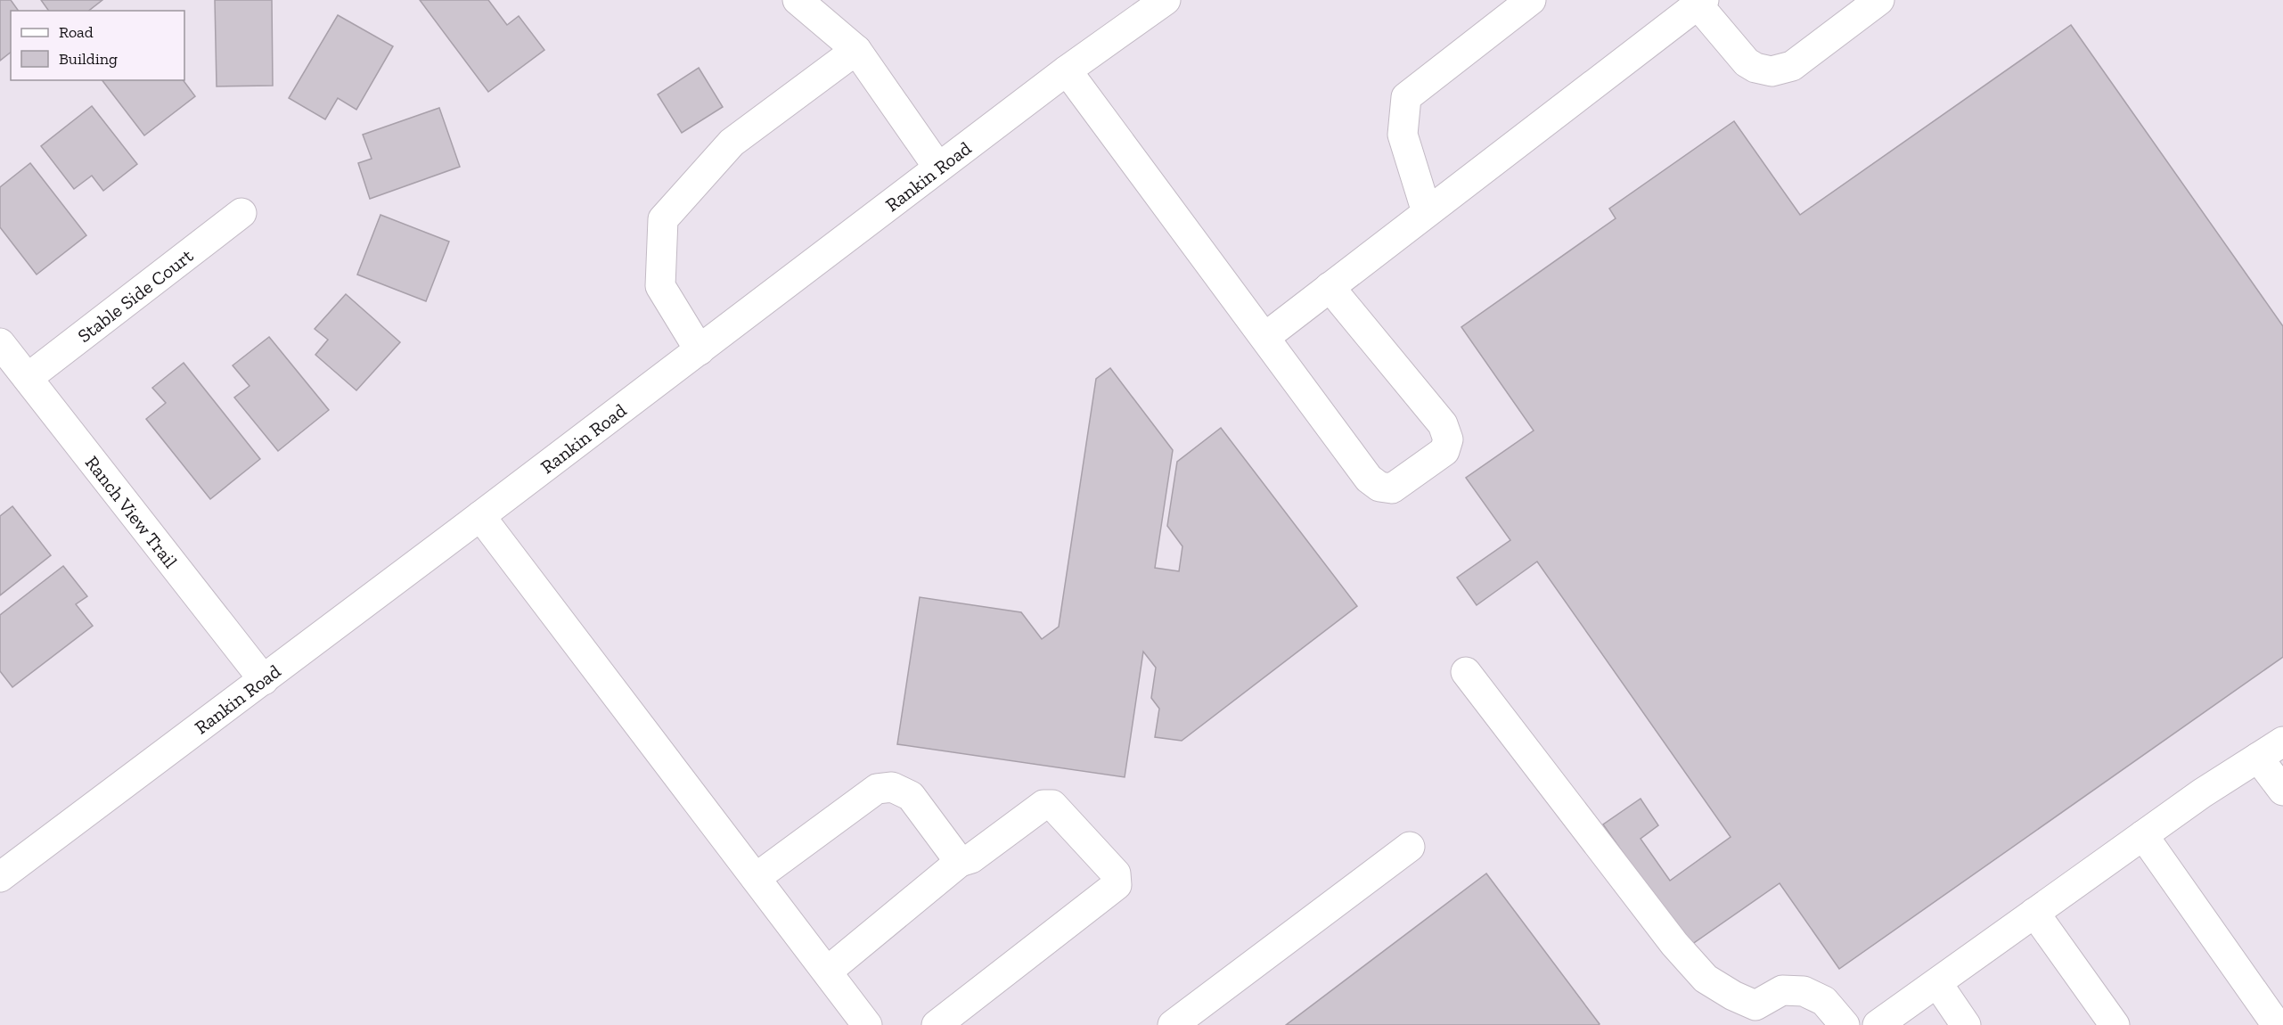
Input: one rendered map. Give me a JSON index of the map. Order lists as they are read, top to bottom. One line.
{"streets":{"main road":["Rankin Road","Stable Side Court","Ranch View Trail"]},"crossings":[["Rankin Road","Ranch View Trail"],["Stable Side Court","Ranch View Trail"]],"legend":["Road","Building"]}
